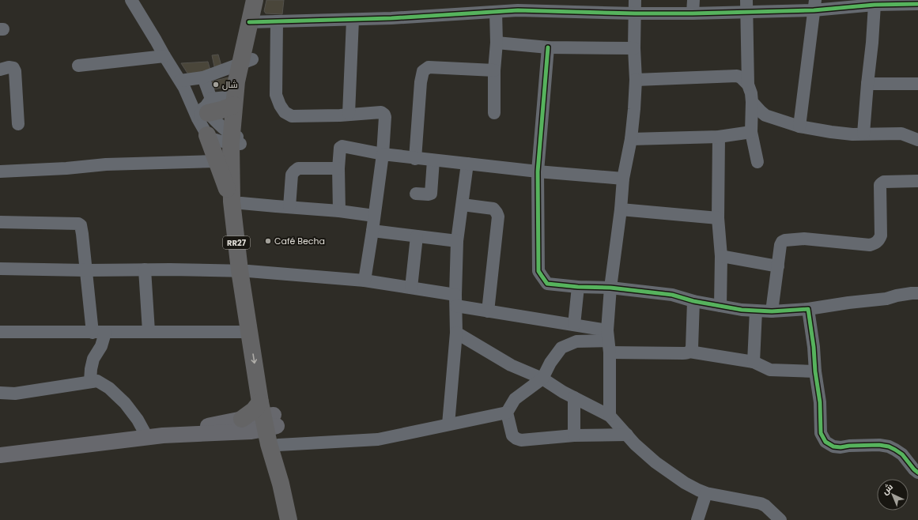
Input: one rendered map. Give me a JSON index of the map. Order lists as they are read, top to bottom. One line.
{"streets":{"highway":["RR27"]},"places":["شال","Café Becha"],"north":"top left"}
